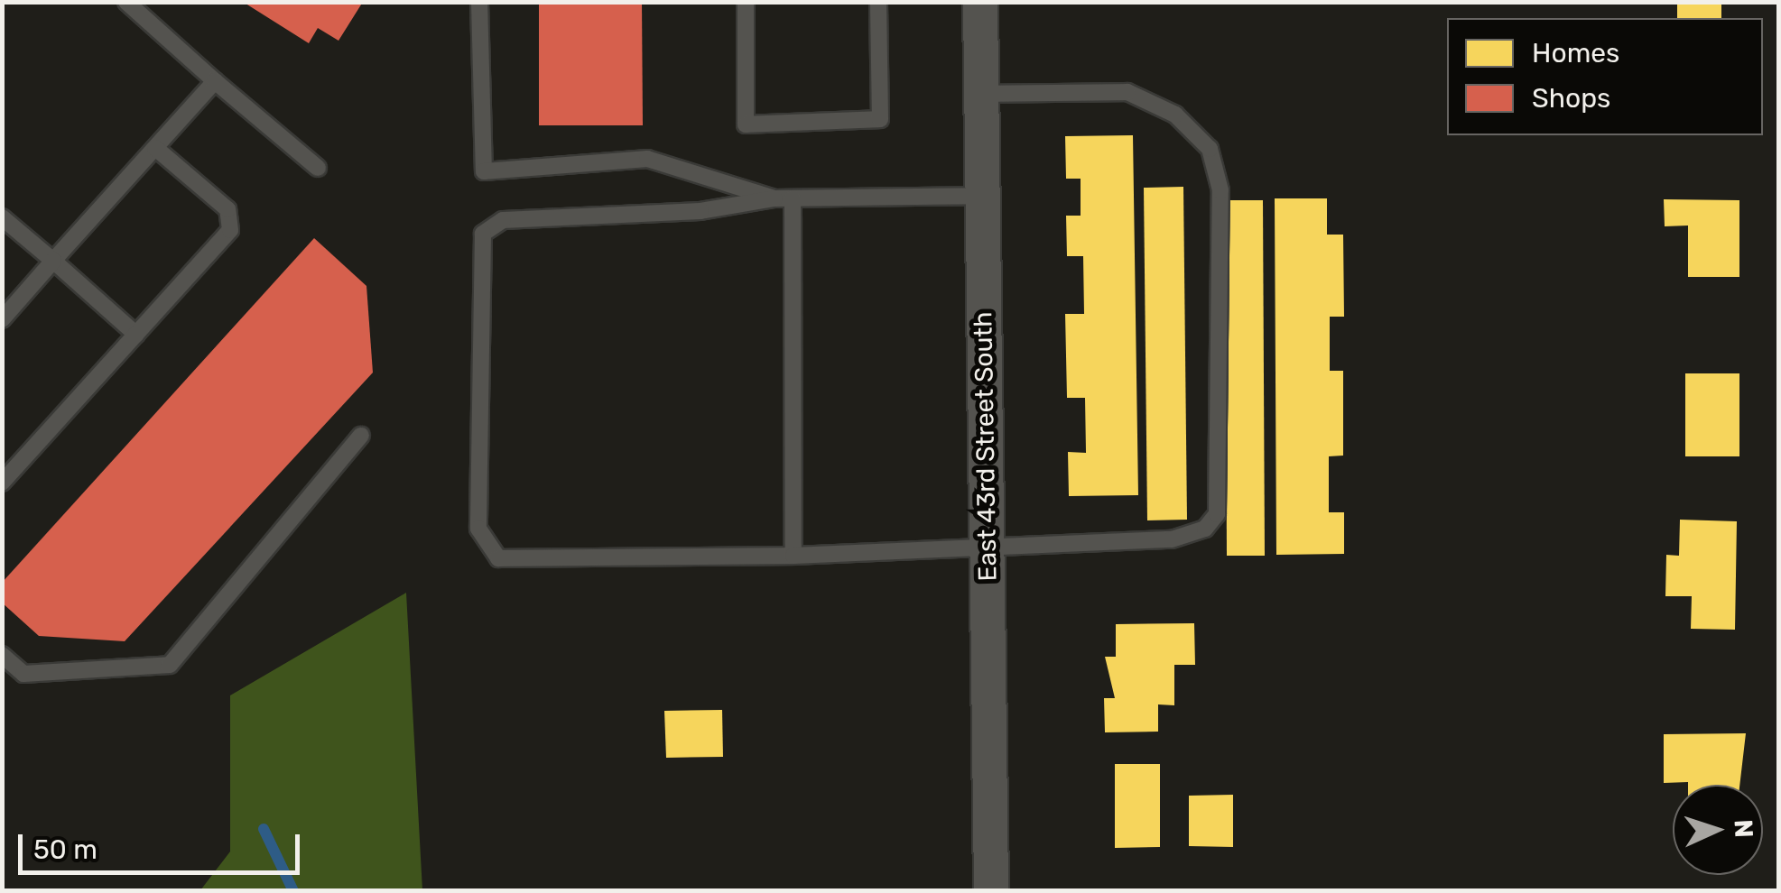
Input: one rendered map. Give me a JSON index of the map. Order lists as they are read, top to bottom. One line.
{"streets":{"street":["East 43rd Street South"]},"legend":["Homes","Shops"],"scale_bar":"50 m","north":"right"}
